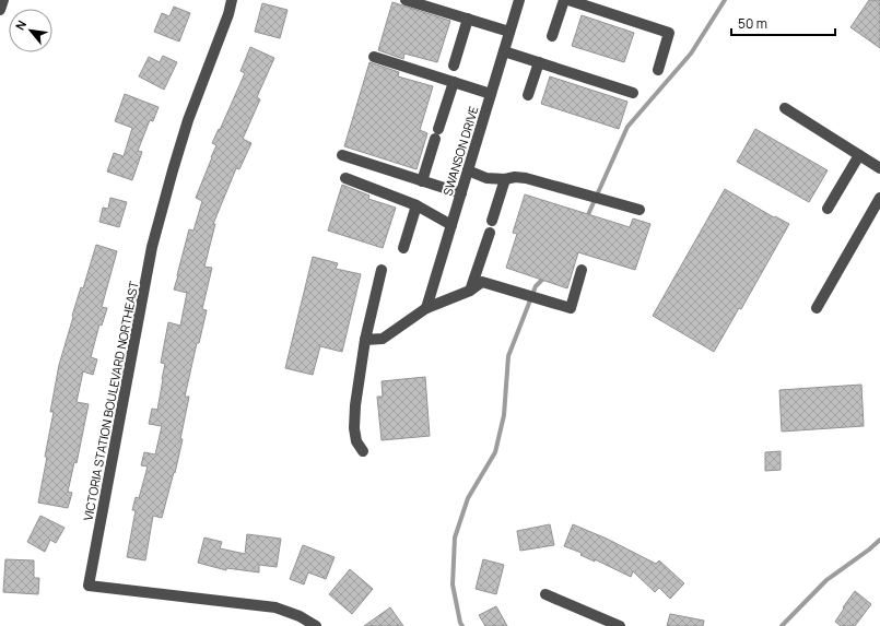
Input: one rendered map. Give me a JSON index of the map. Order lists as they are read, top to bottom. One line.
{"streets":{"street":["SWANSON DRIVE","VICTORIA STATION BOULEVARD NORTHEAST"]},"scale_bar":"50 m","north":"top left"}
